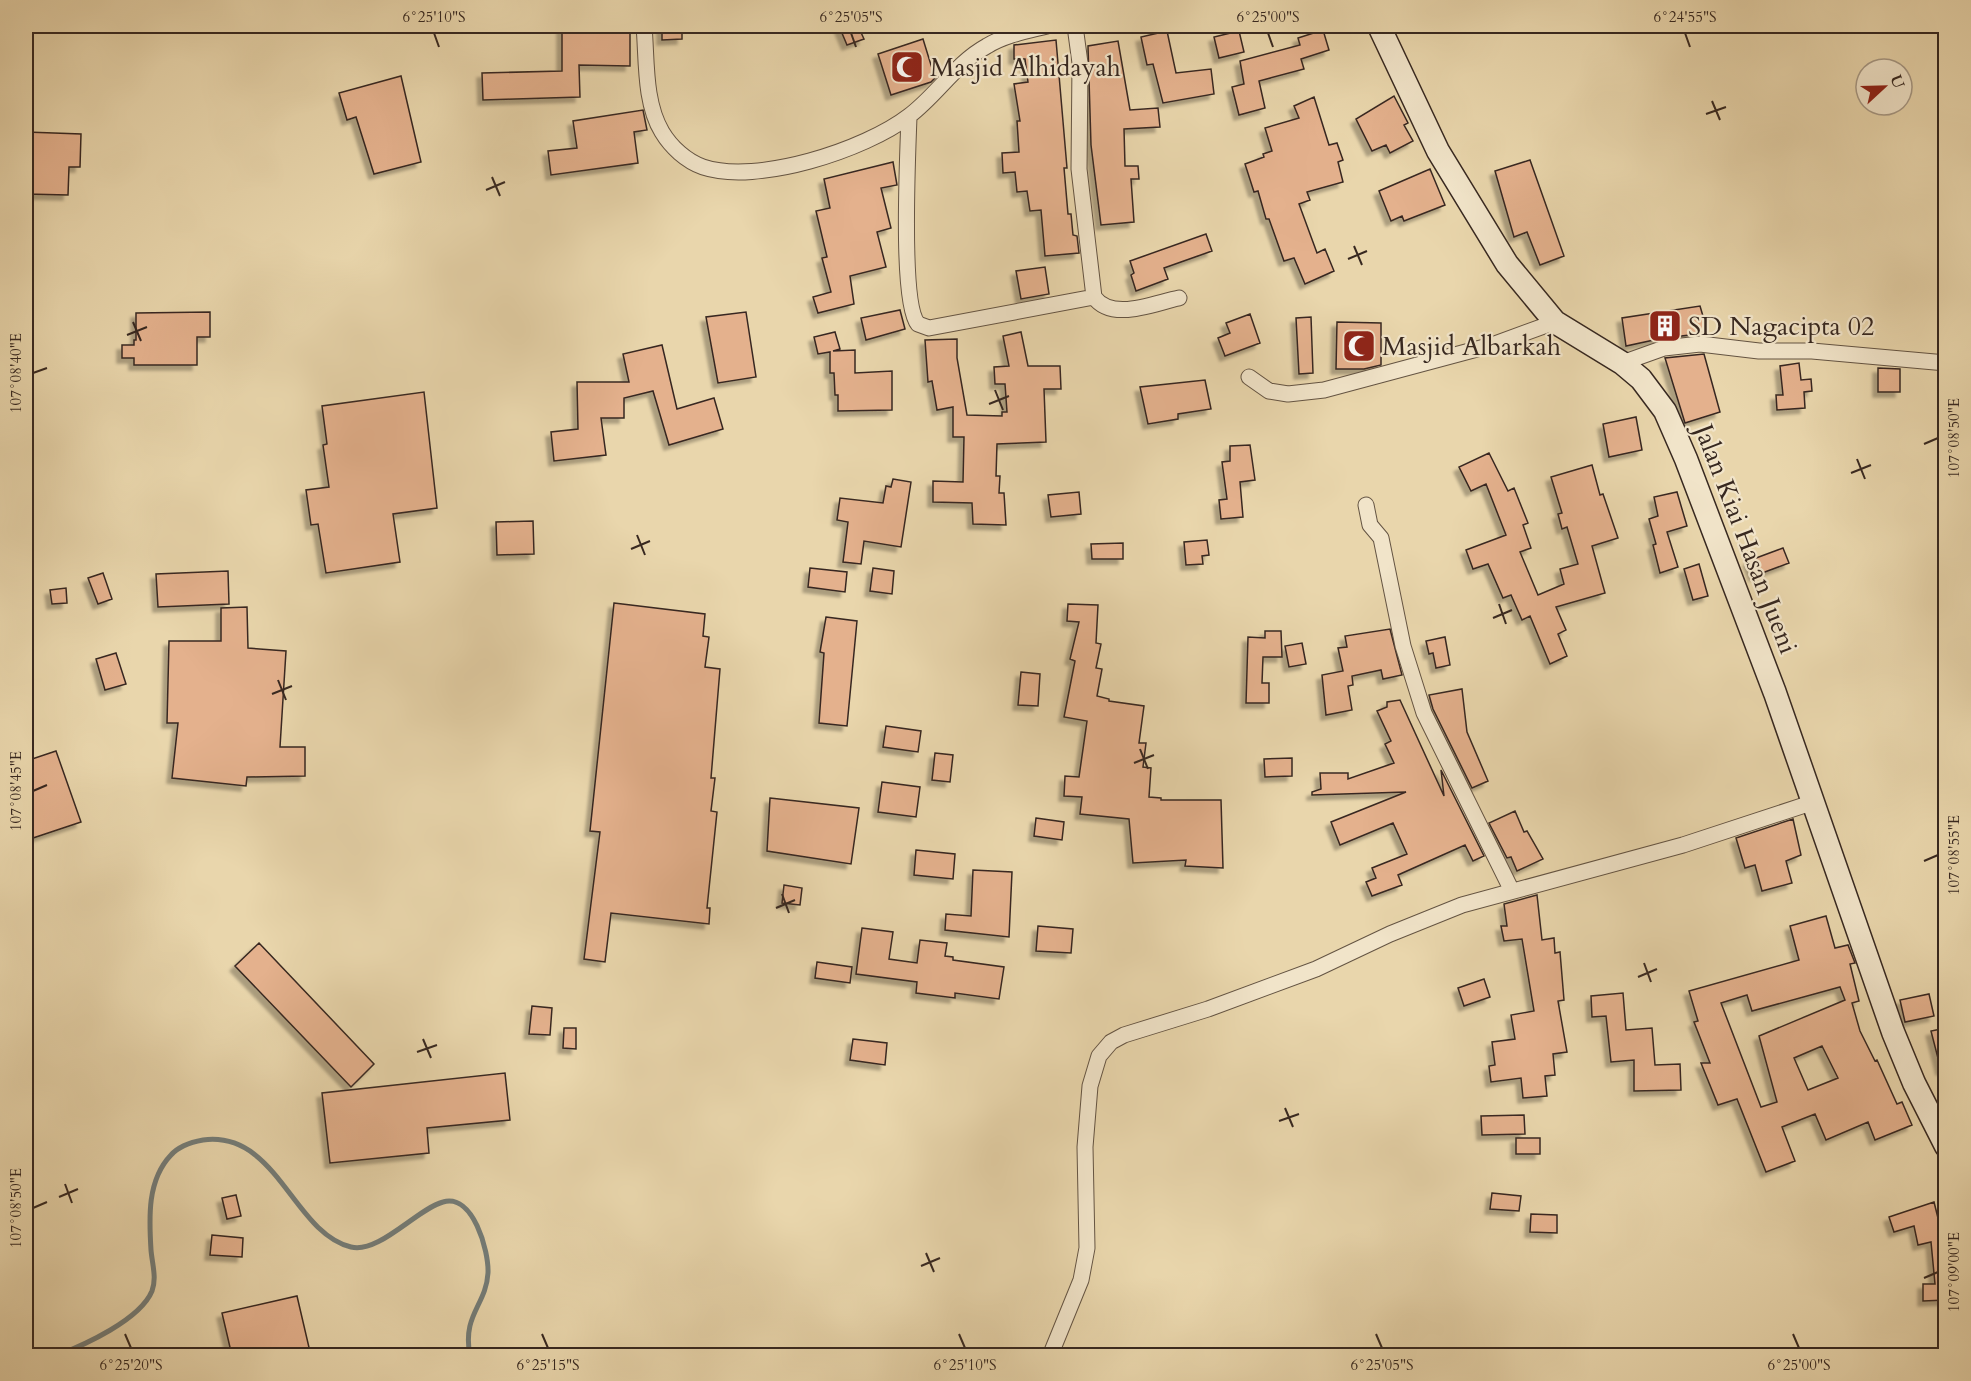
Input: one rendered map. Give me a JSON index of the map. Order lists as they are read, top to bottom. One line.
{"streets":{"street":["Jalan Kiai Hasan Jueni"]},"places":{"mosque":["Masjid Alhidayah","Masjid Albarkah"],"building":["SD Nagacipta 02"]},"north":"right","coordinates":["6°25'10\"S","6°25'05\"S","6°25'00\"S","6°24'55\"S","107°08'40\"E","107°08'50\"E","107°08'45\"E","107°08'55\"E","107°09'00\"E","6°25'20\"S","6°25'15\"S"]}
